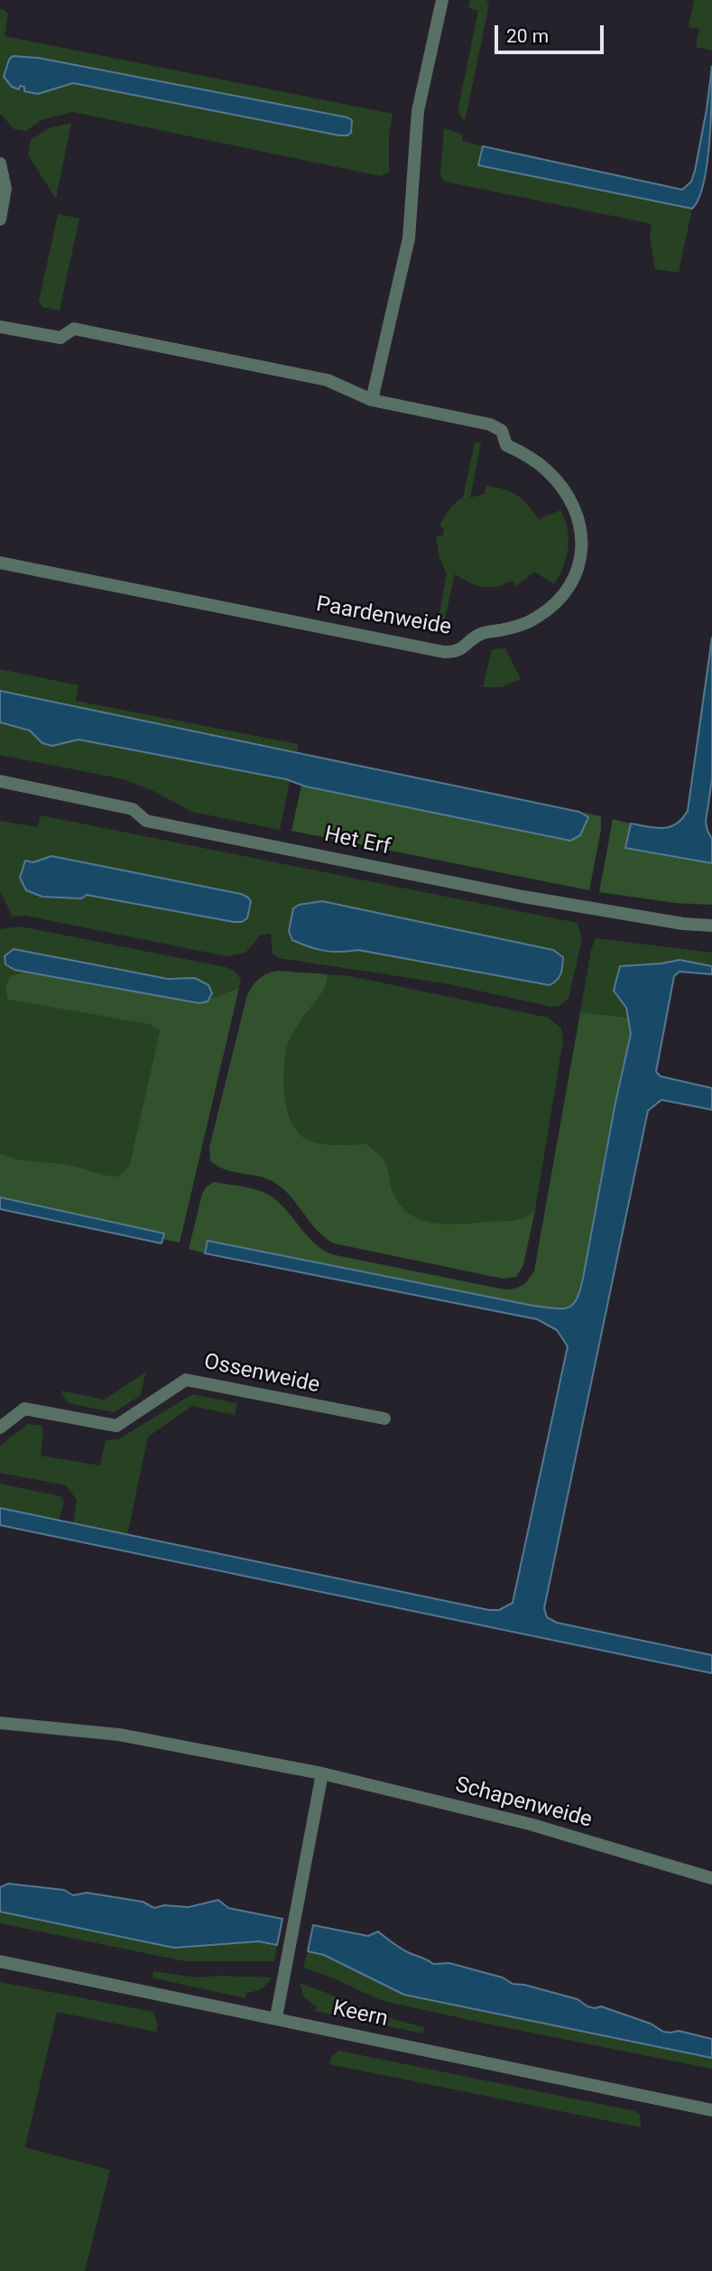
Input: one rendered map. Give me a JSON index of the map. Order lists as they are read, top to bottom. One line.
{"streets":{"street":["Paardenweide","Het Erf","Ossenweide","Schapenweide","Keern"]},"scale_bar":"20 m"}
